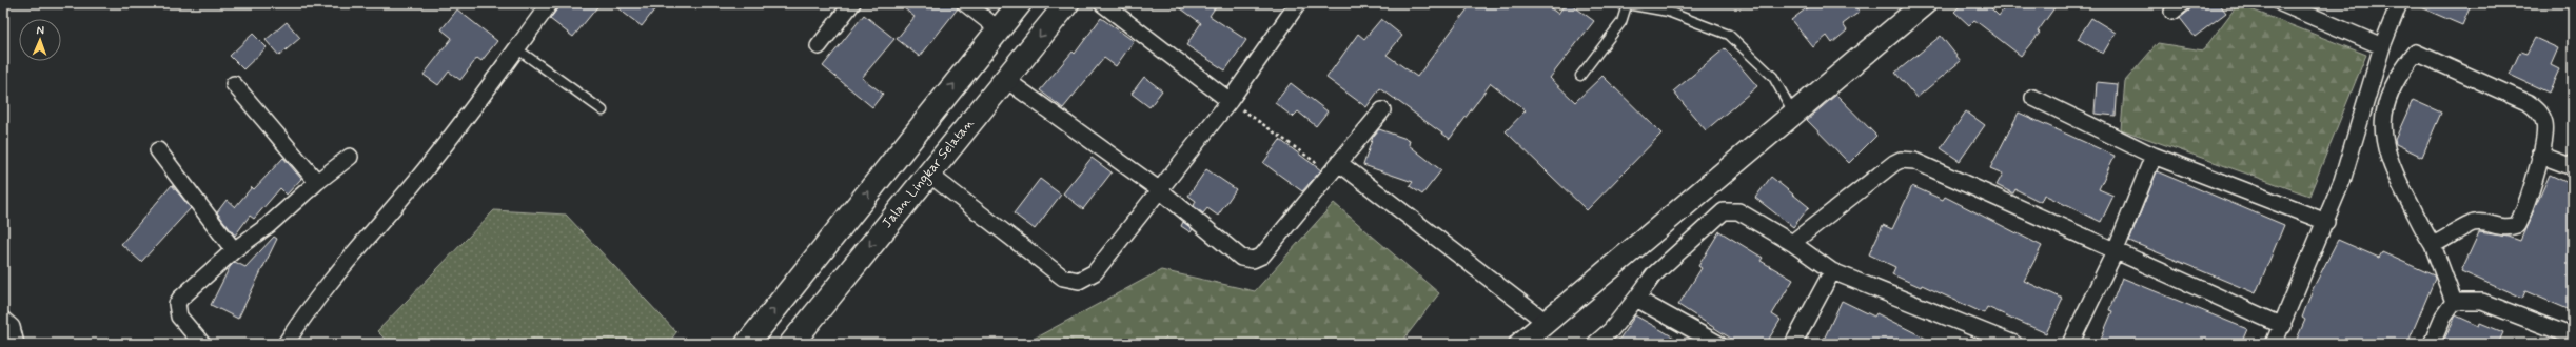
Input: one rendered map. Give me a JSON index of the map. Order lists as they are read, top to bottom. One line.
{"streets":{"highway":["Jalan Lingkar Selatan"]},"north":"top"}
